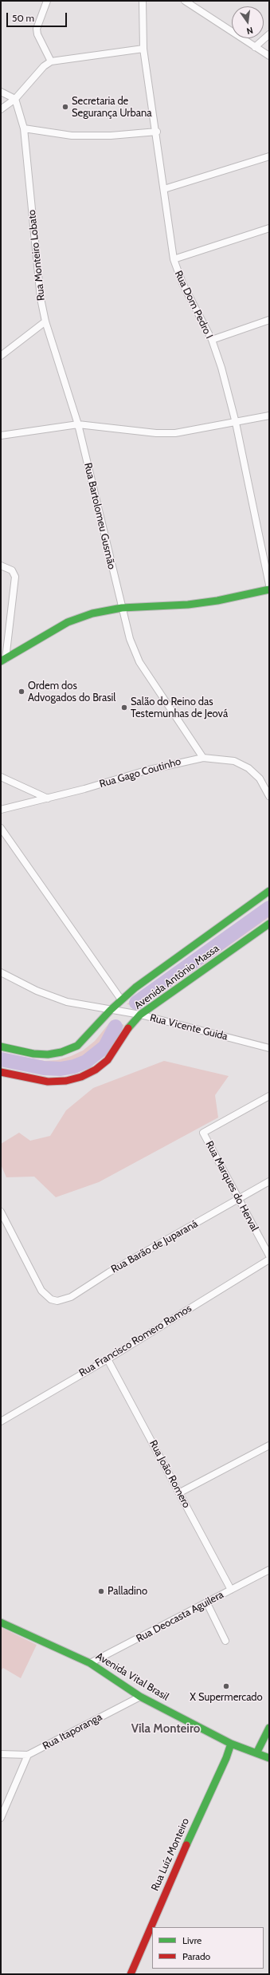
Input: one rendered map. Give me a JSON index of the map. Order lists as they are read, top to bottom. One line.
{"streets":{"street":["Rua Monteiro Lobato","Rua Dom Pedro I","Rua Bartolomeu Gusmão","Rua Gago Coutinho","Avenida Antônio Massa","Rua Vicente Guida","Rua Marques do Herval","Rua Barão de Juparaná","Rua Francisco Romero Ramos","Rua João Romero","Rua Deocasta Aguilera","Avenida Vital Brasil","Rua Itaporanga","Rua Luíz Monteiro"]},"crossings":[["Rua Monteiro Lobato","Rua Bartolomeu Gusmão"],["Rua Bartolomeu Gusmão","Rua Gago Coutinho"],["Avenida Antônio Massa","Rua Vicente Guida"],["Rua Marques do Herval","Rua Barão de Juparaná"],["Rua Francisco Romero Ramos","Rua João Romero"],["Rua João Romero","Rua Deocasta Aguilera"],["Rua Deocasta Aguilera","Avenida Vital Brasil"],["Avenida Vital Brasil","Rua Itaporanga"],["Avenida Vital Brasil","Rua Luíz Monteiro"]],"districts":["Vila Monteiro"],"places":["Secretaria de Segurança Urbana","Ordem dos Advogados do Brasil","Salão do Reino das Testemunhas de Jeová","Palladino","X Supermercado"],"legend":["Livre","Parado"],"scale_bar":"50 m","north":"bottom"}
